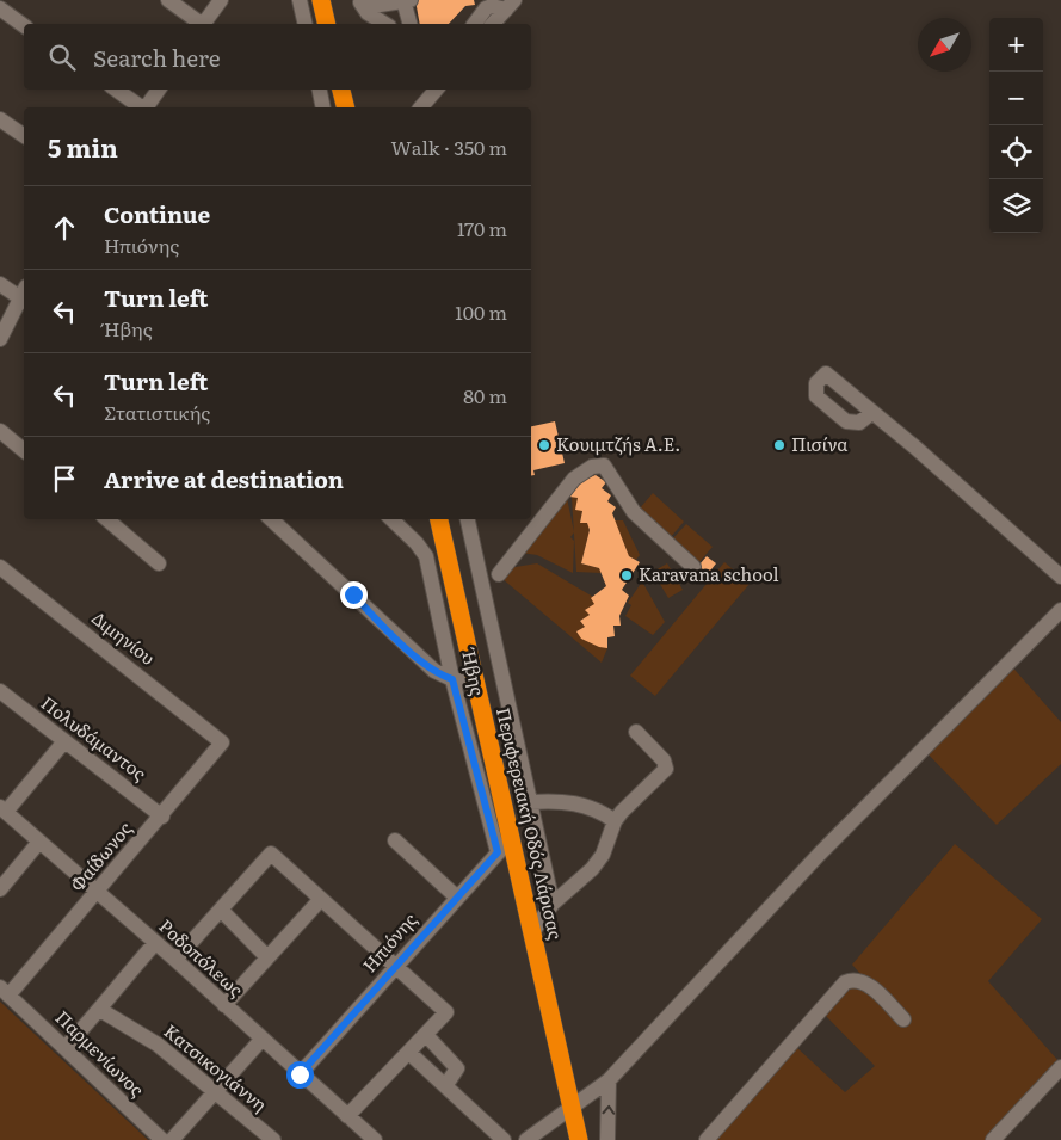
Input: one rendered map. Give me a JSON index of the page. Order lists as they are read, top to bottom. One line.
{"streets":{"highway":["Περιφερειακή Οδός Λάρισας"],"street":["Διμηνίου","Ήβης","Πολυδάμαντος","Φαίδωνος","Ηπιόνης","Ροδοπόλεως","Παρμενίωνος","Κατσικογιάννη"]},"crossings":[["Διμηνίου","Φαίδωνος"],["Ήβης","Ηπιόνης"],["Πολυδάμαντος","Φαίδωνος"],["Περιφερειακή Οδός Λάρισας","Ηπιόνης"],["Φαίδωνος","Ροδοπόλεως"],["Φαίδωνος","Παρμενίωνος"],["Ηπιόνης","Ροδοπόλεως"]],"places":["Κουιμτζήs Α.Ε.","Πισίνα","Karavana school"],"north":"bottom left","page":{"map_buttons":["+","−"],"search":"Search here","heading":["5 min","Walk · 350 m"],"list":[["Continue","Ηπιόνης","170 m"],["Turn left","Ήβης","100 m"],["Turn left","Στατιστικής","80 m"],"Arrive at destination"]}}
